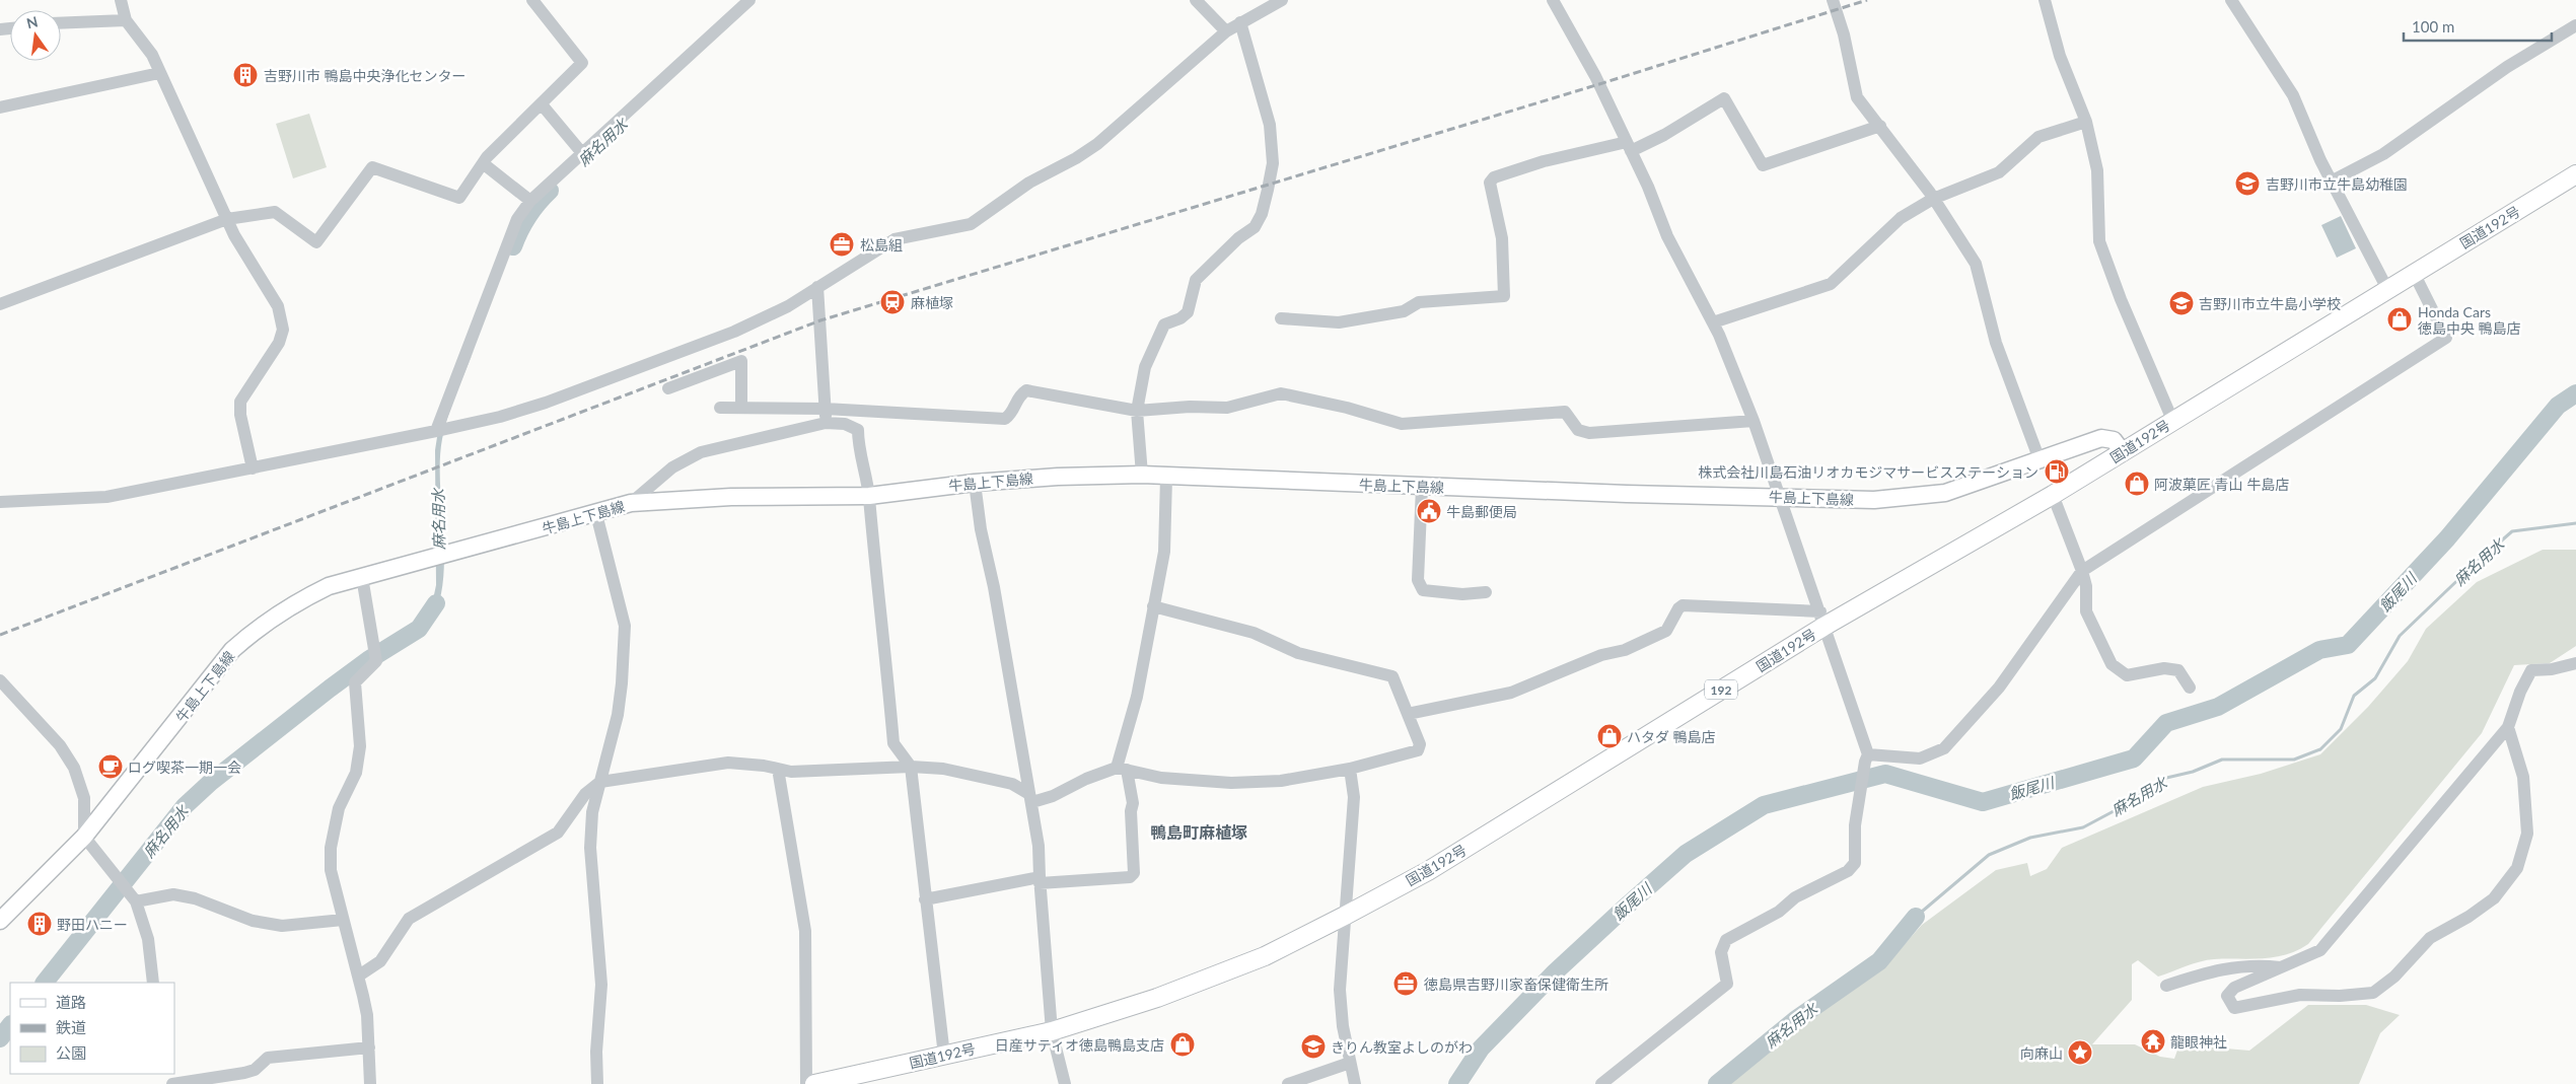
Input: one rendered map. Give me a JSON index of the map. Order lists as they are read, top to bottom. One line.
{"streets":{"highway":["国道192号","192"],"main road":["牛島上下島線"]},"crossings":[["国道192号","牛島上下島線"]],"districts":["鴨島町麻植塚"],"water":["麻名用水","飯尾川"],"places":{"building":["吉野川市 鴨島中央浄化センター","野田ハニー"],"school or university":["吉野川市立牛島幼稚園","吉野川市立牛島小学校","きりん教室よしのがわ"],"office":["松島組","徳島県吉野川家畜保健衛生所"],"station":["麻植塚"],"shop":["Honda Cars 徳島中央 鴨島店","阿波菓匠 青山 牛島店","ハタダ 鴨島店","日産サティオ徳島鴨島支店"],"fuel station":["株式会社川島石油リオカモジマサービスステーション"],"public building":["牛島郵便局"],"cafe":["ログ喫茶一期一会"],"temple":["龍眼神社"],"place":["向麻山"]},"legend":["道路","鉄道","公園"],"scale_bar":"100 m","north":"top"}
